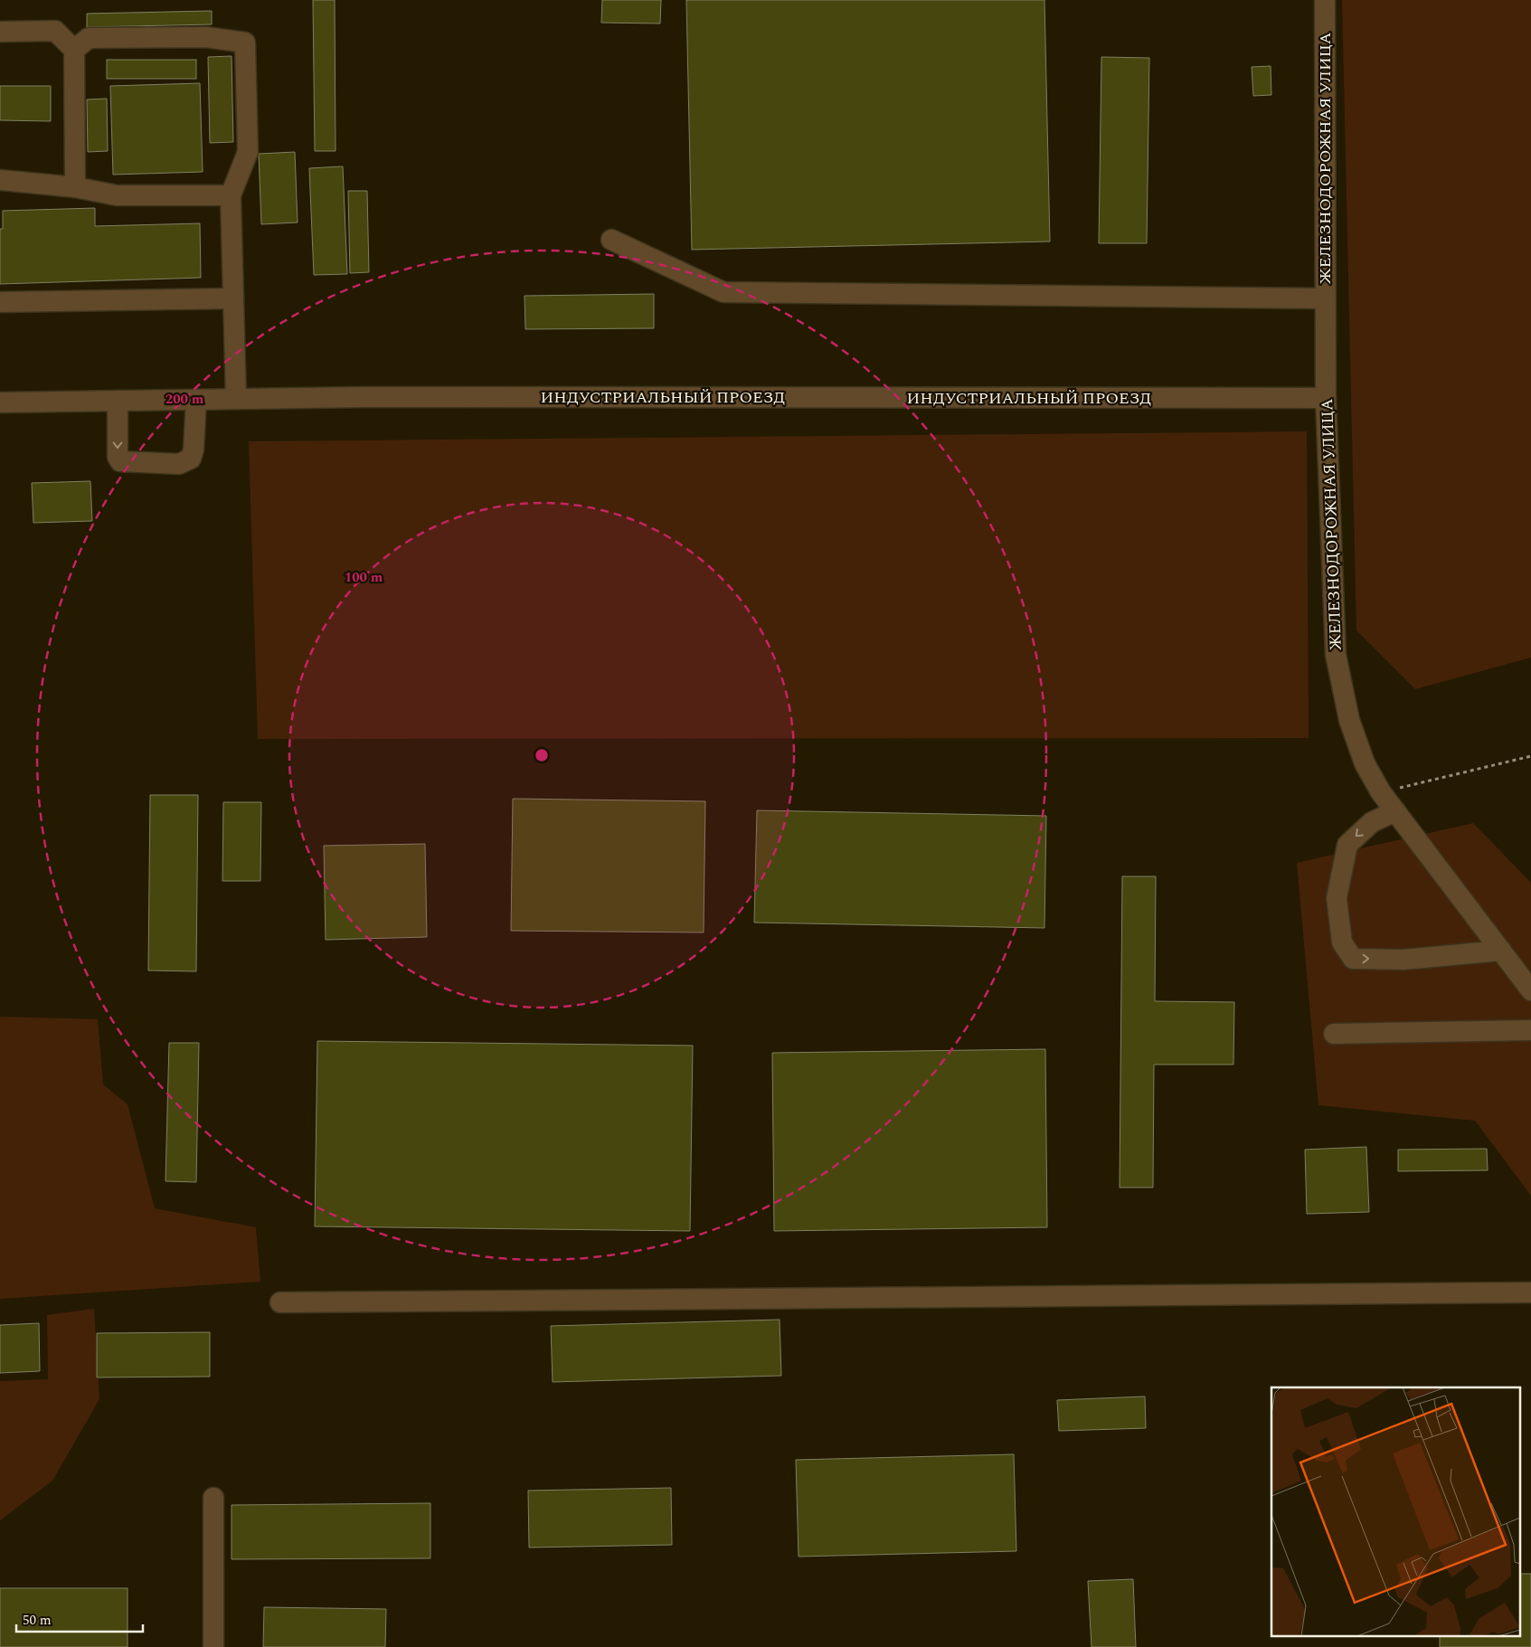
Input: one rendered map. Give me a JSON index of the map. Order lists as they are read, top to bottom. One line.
{"streets":{"street":["ЖЕЛЕЗНОДОРОЖНАЯ УЛИЦА","ИНДУСТРИАЛЬНЫЙ ПРОЕЗД"]},"crossings":[["ЖЕЛЕЗНОДОРОЖНАЯ УЛИЦА","ИНДУСТРИАЛЬНЫЙ ПРОЕЗД"]],"scale_bar":"50 m","rings":["200 m","100 m"]}
